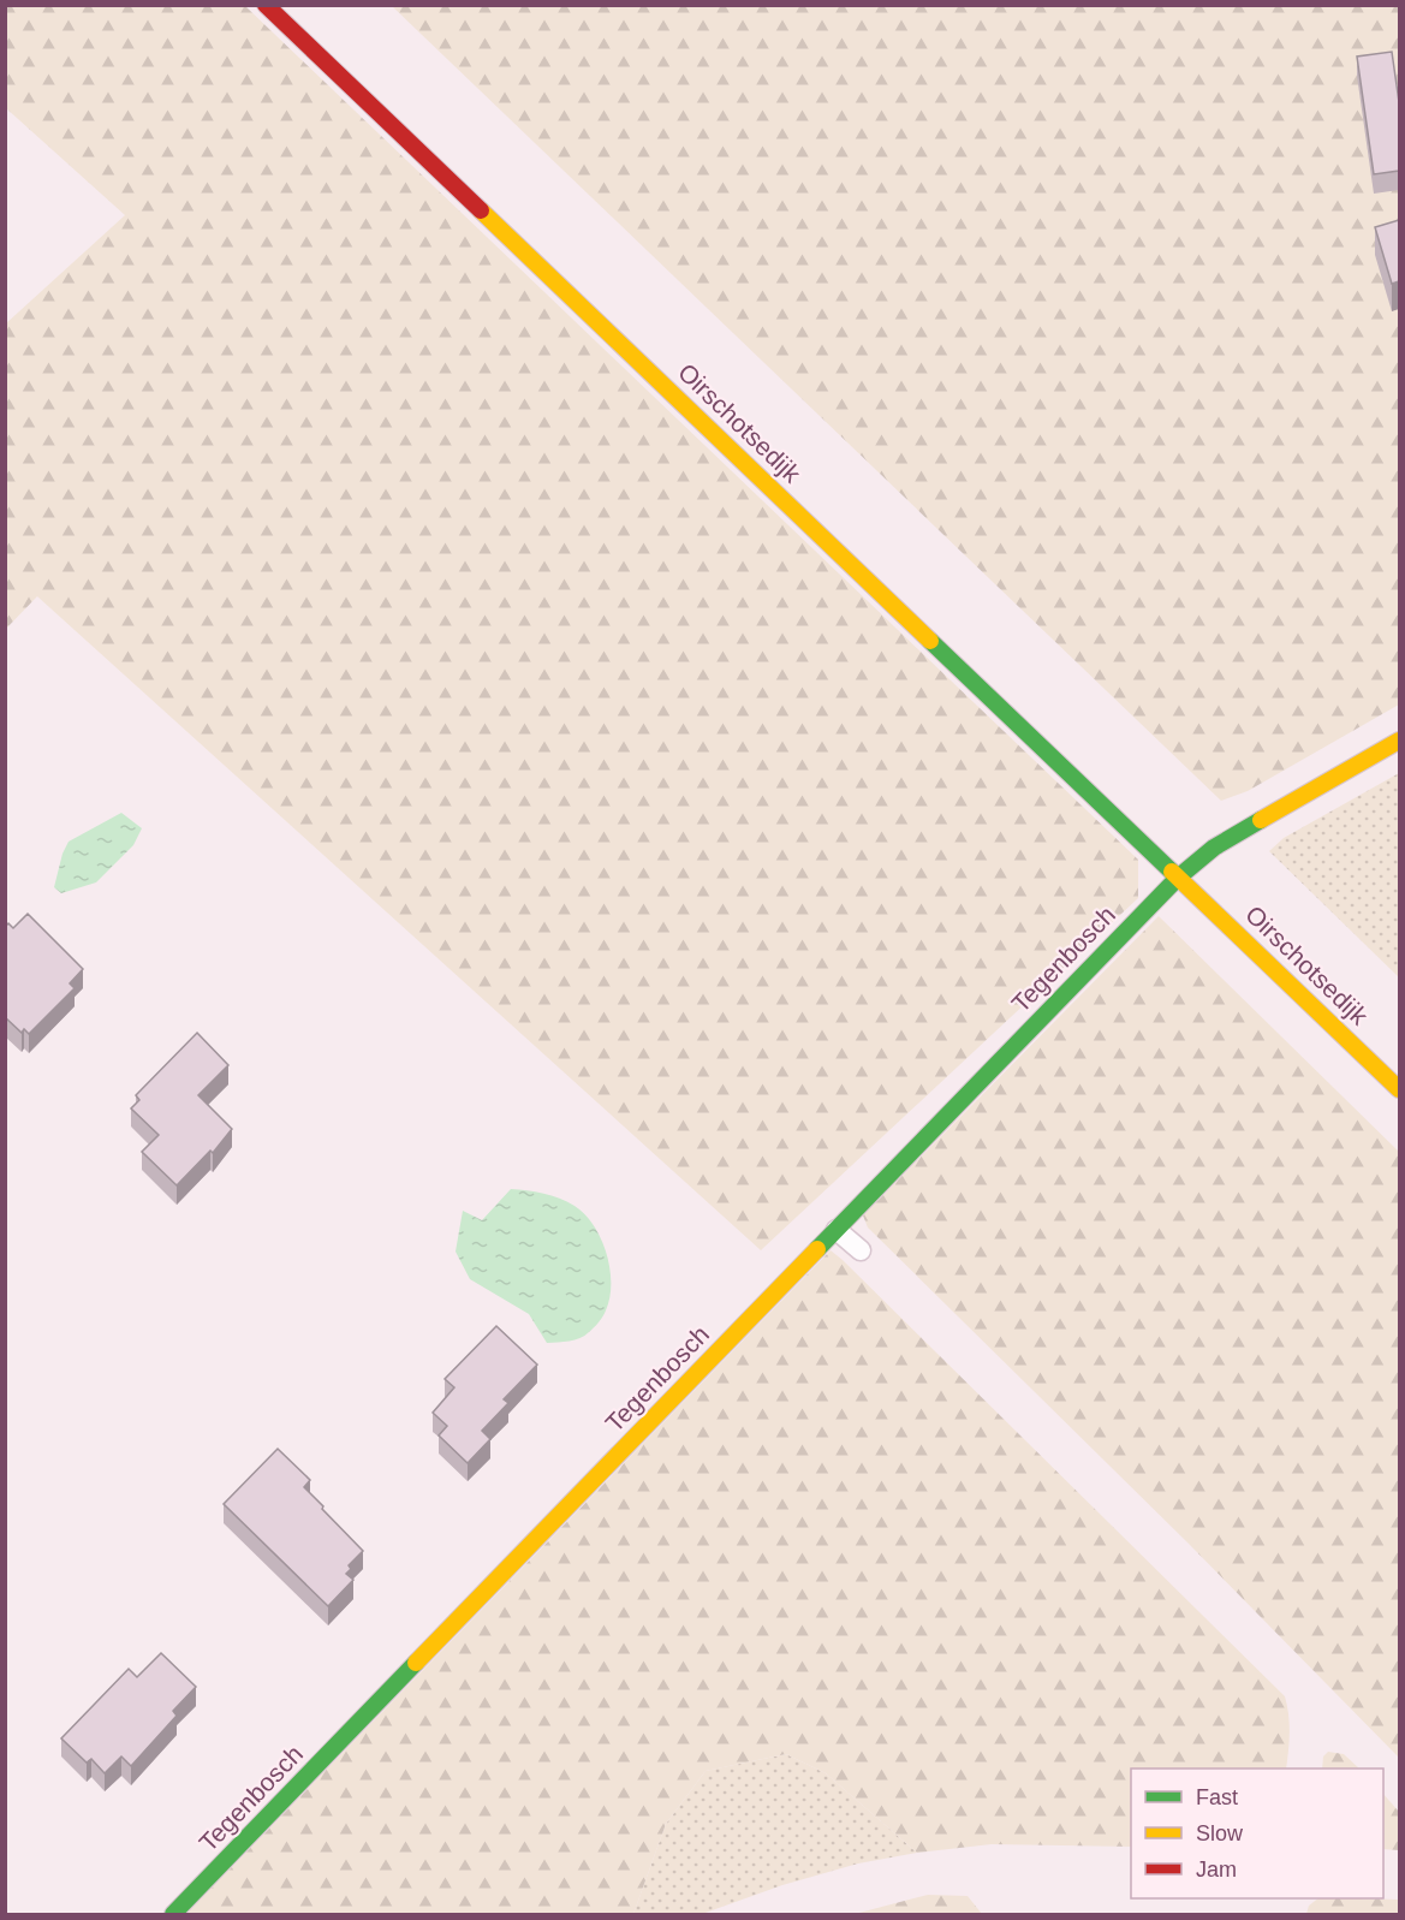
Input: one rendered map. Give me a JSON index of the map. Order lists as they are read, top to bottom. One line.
{"streets":{"street":["Oirschotsedijk","Tegenbosch"]},"crossings":[["Oirschotsedijk","Tegenbosch"]],"legend":["Fast","Slow","Jam"]}
